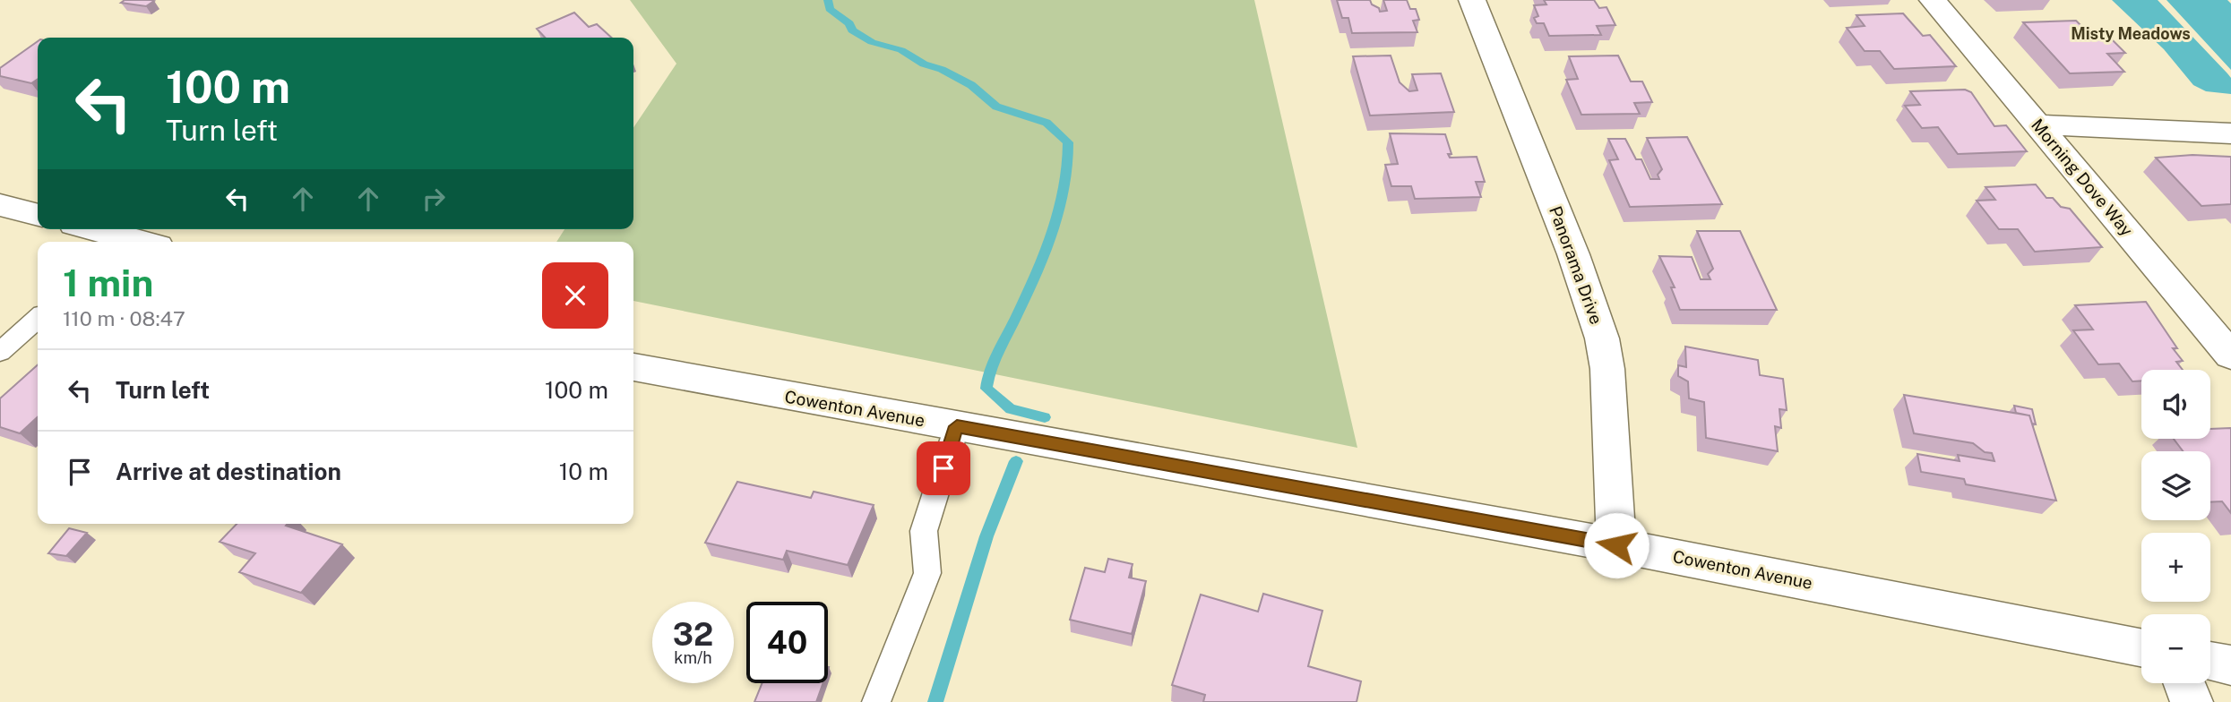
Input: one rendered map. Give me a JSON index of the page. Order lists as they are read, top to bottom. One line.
{"streets":{"street":["Morning Dove Way","Panorama Drive","Cowenton Avenue"]},"crossings":[["Panorama Drive","Cowenton Avenue"]],"districts":["Misty Meadows"],"page":{"turn":["100 m","Turn left"],"heading":["1 min","110 m · 08:47"],"list":[{"name":"Turn left","value":"100 m"},{"name":"Arrive at destination","value":"10 m"}],"map_buttons":["+","−"],"speed":"32 km/h","limit":"40"}}
